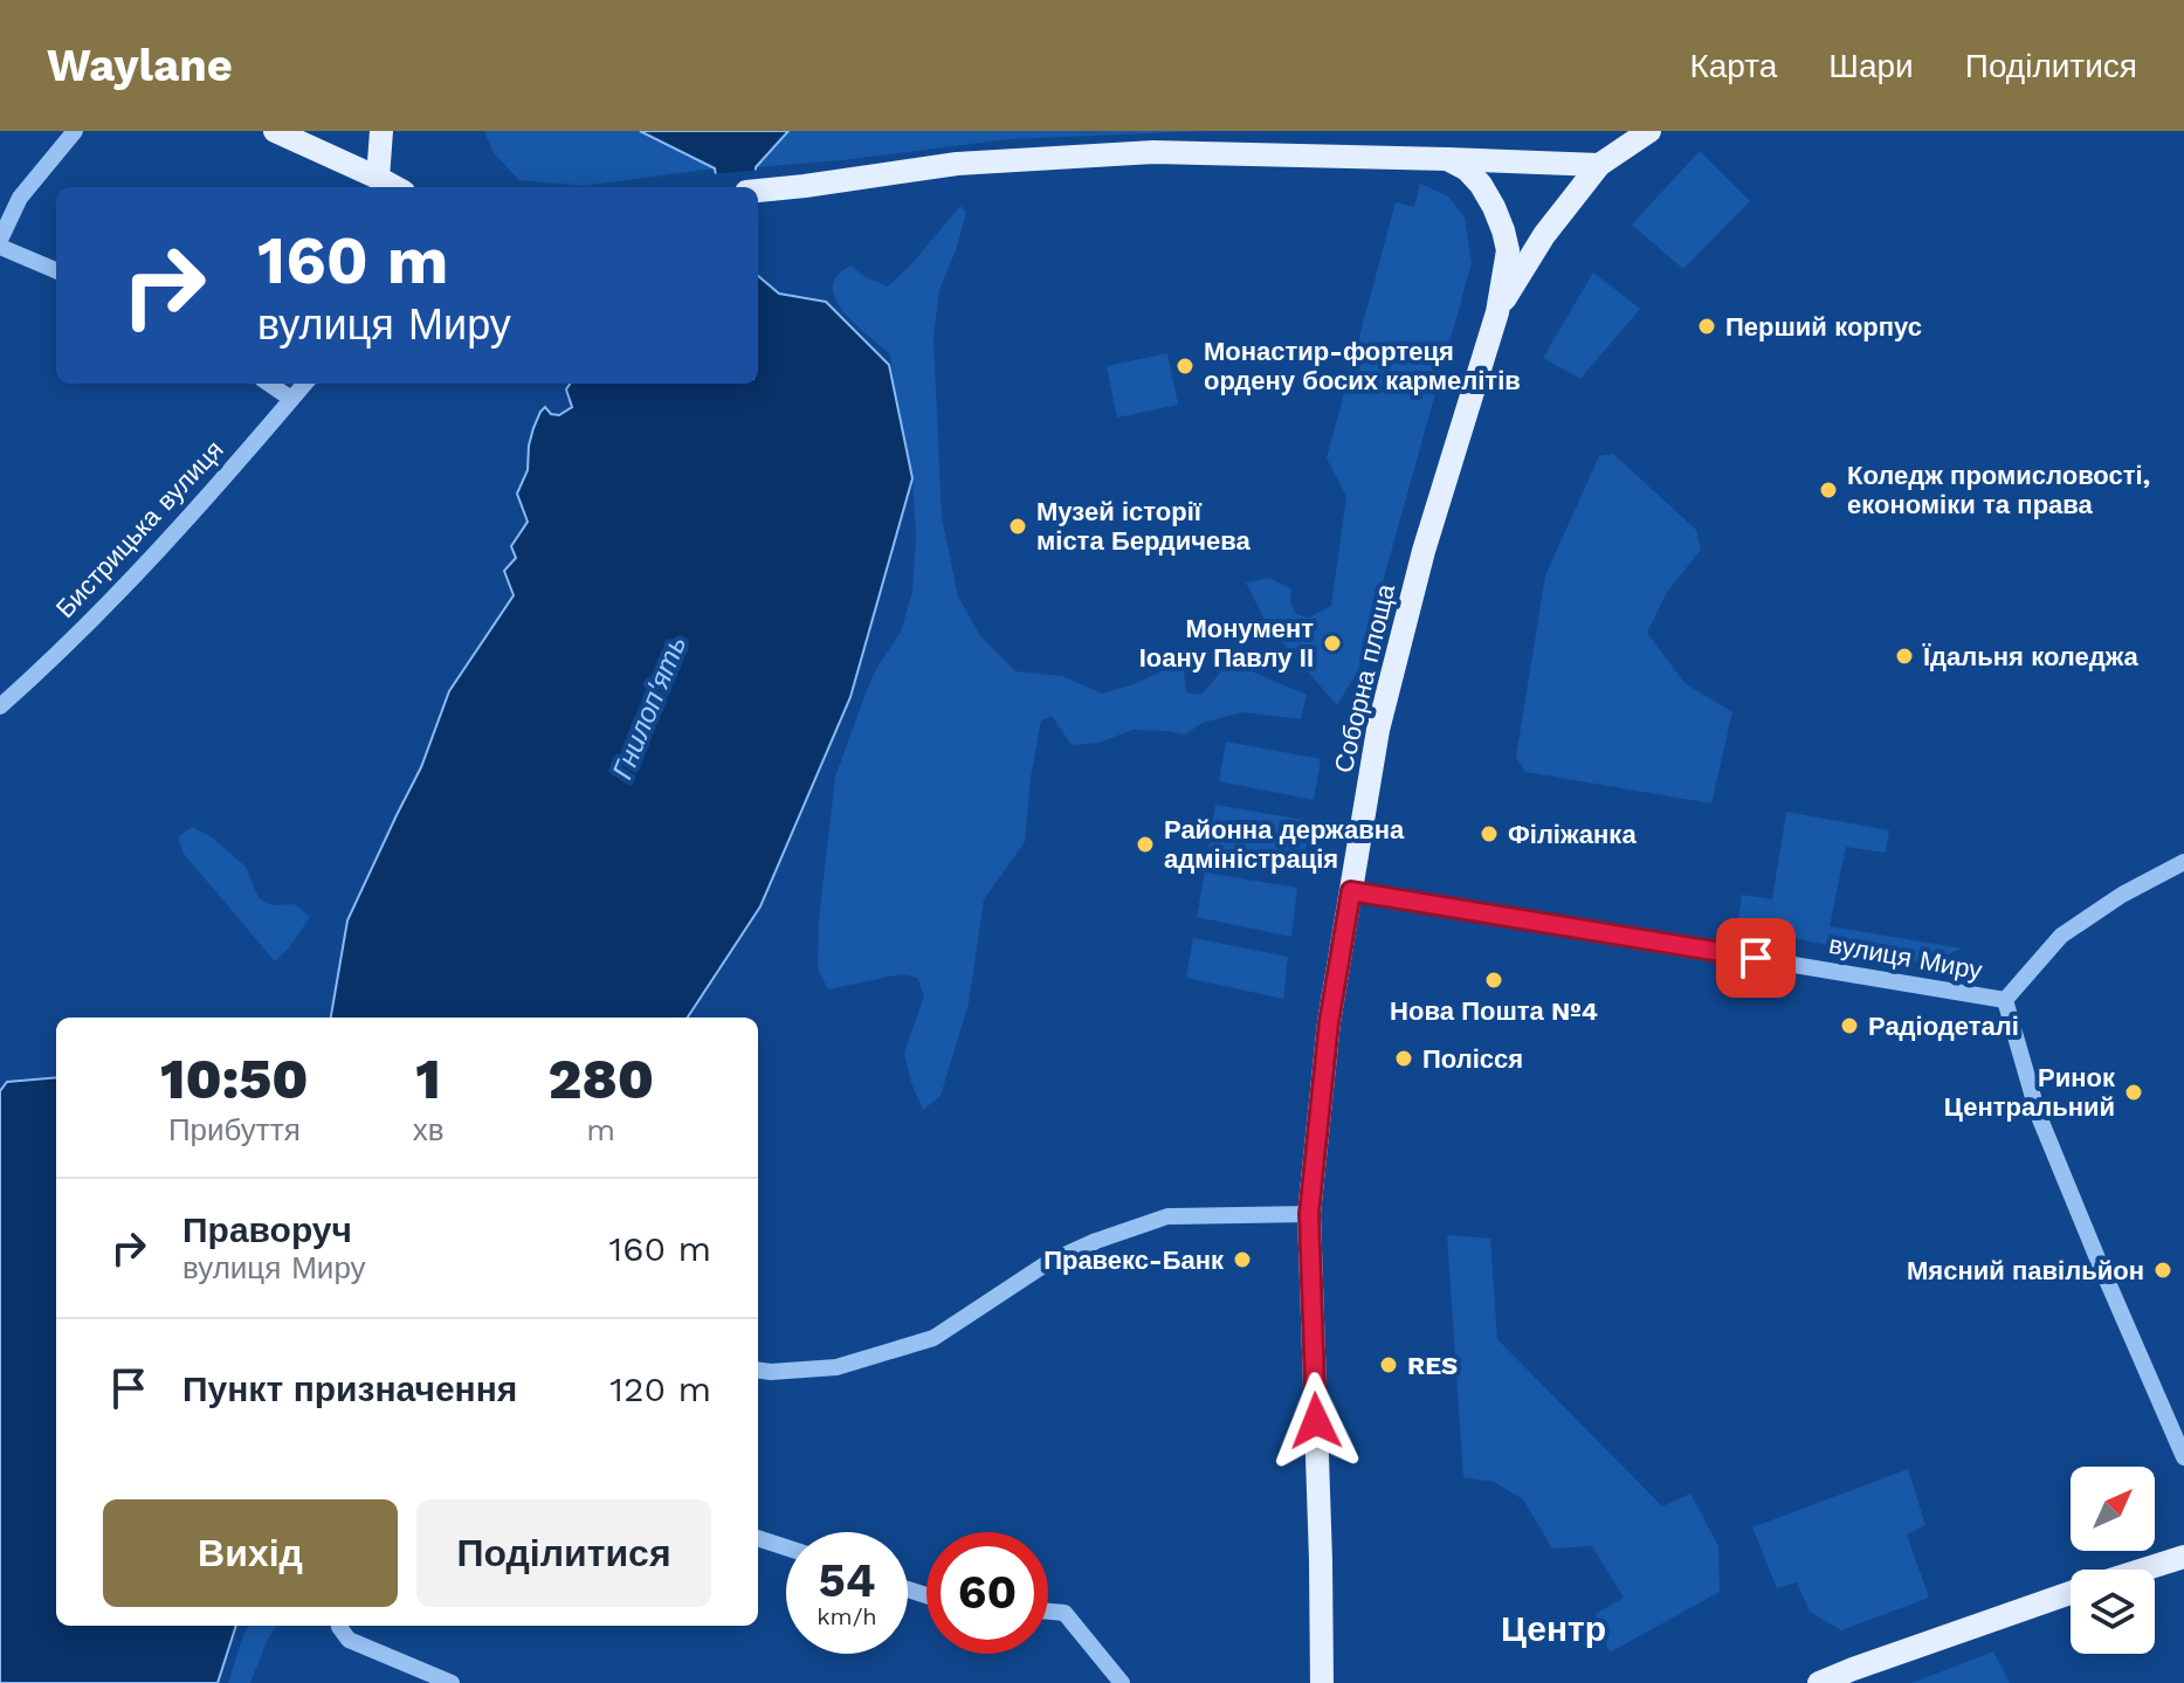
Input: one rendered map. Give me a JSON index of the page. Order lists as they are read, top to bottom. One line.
{"streets":{"main road":["Соборна площа"],"street":["Бистрицька вулиця","вулиця Миру"]},"crossings":[["Соборна площа","вулиця Миру"]],"districts":["Центр"],"water":["Гнилоп'ять"],"places":["Перший корпус","Монастир-фортеця ордену босих кармелітів","Коледж промисловості, економіки та права","Музей історії міста Бердичева","Монумент Іоану Павлу ІІ","Їдальня коледжа","Філіжанка","Районна державна адміністрація","Нова Пошта №4","Радіодеталі","Полісся","Ринок Центральний","Правекс-Банк","Мясний павільйон","RES"],"north":"top right","page":{"header":"Waylane","nav":["Карта","Шари","Поділитися"],"turn":["160 m","вулиця Миру"],"eta":["10:50","Прибуття","1","хв","280","m"],"list":[{"name":"Праворуч","note":"вулиця Миру","value":"160 m"},{"name":"Пункт призначення","value":"120 m"}],"buttons":["Вихід","Поділитися"],"speed":"54 km/h","limit":"60"}}
